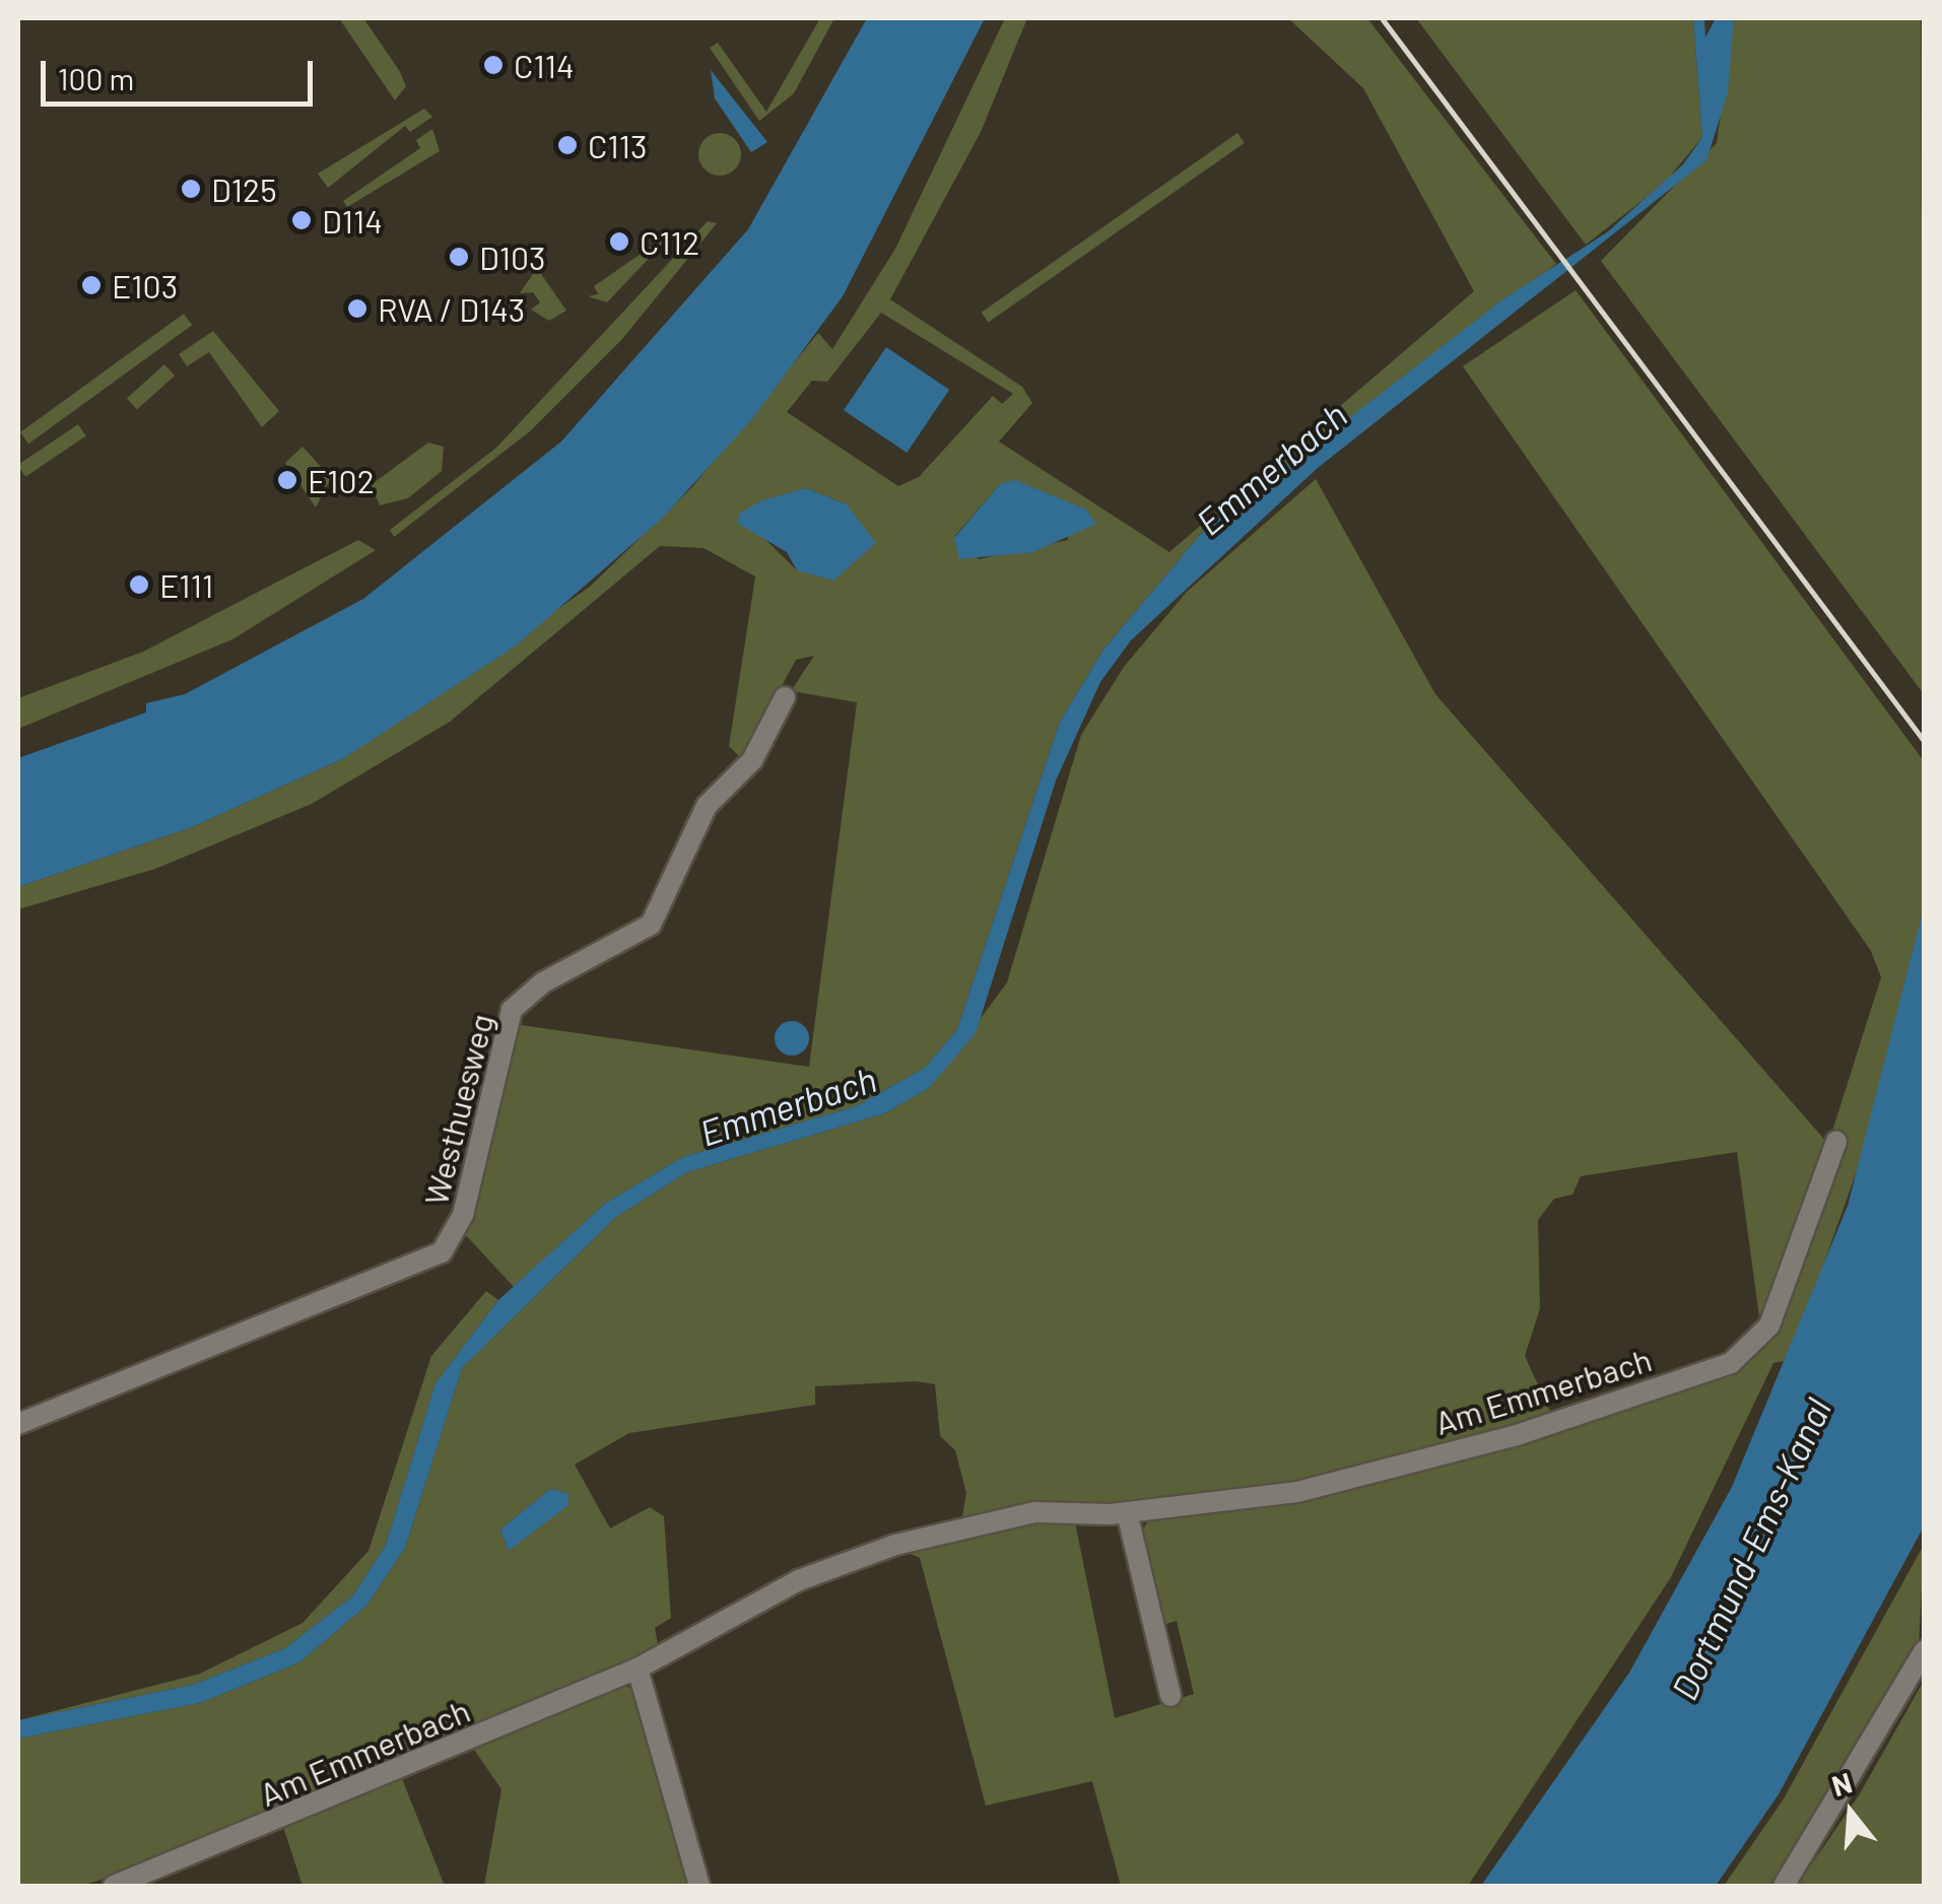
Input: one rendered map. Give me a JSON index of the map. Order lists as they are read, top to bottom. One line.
{"streets":{"street":["Westhuesweg","Am Emmerbach"]},"water":["Emmerbach","Dortmund-Ems-Kanal"],"places":["C114","C113","D125","D114","C112","D103","E103","RVA / D143","E102","E111"],"scale_bar":"100 m","north":"top"}
